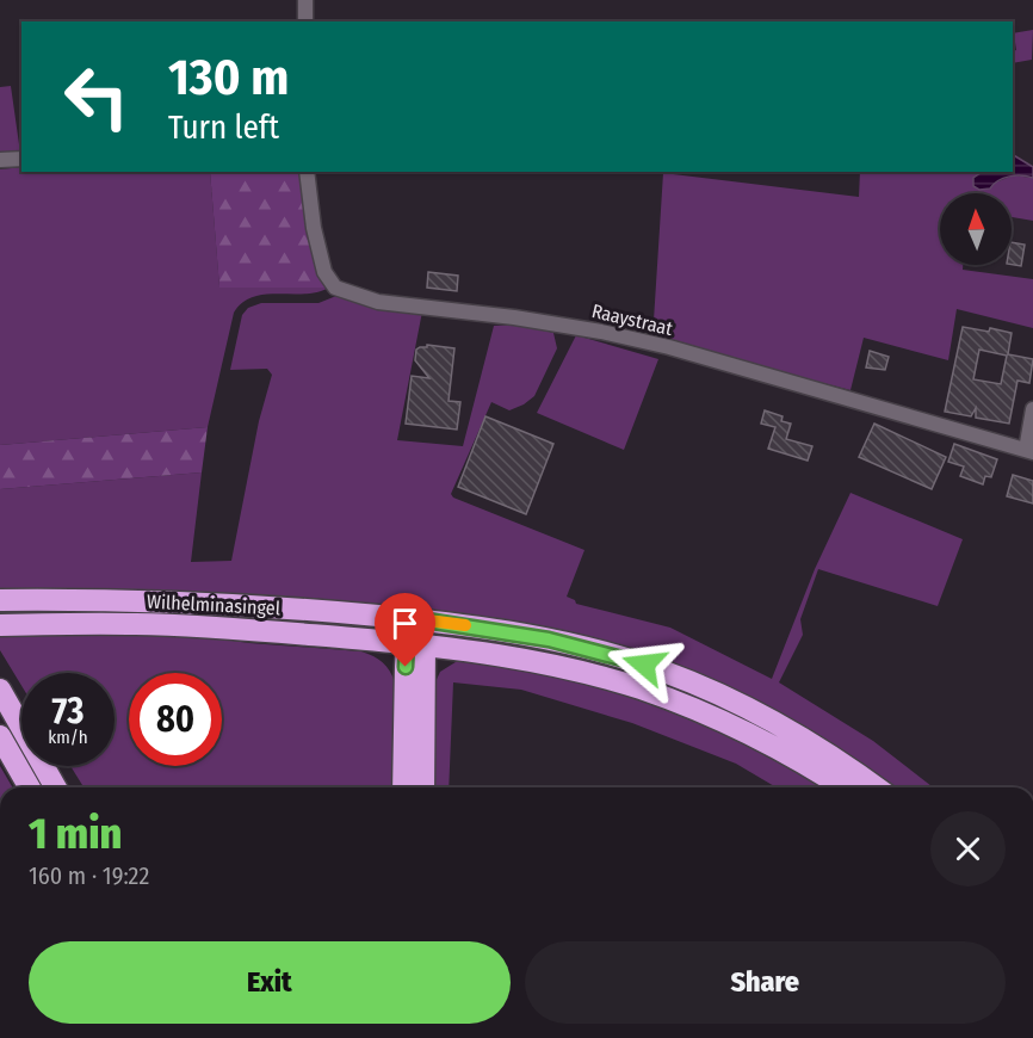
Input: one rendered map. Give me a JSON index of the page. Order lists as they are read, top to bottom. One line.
{"streets":{"highway":["Wilhelminasingel"],"street":["Raaystraat"]},"north":"top","page":{"turn":["130 m","Turn left"],"speed":"73 km/h","limit":"80","heading":["1 min","160 m · 19:22"],"buttons":["Exit","Share"]}}
